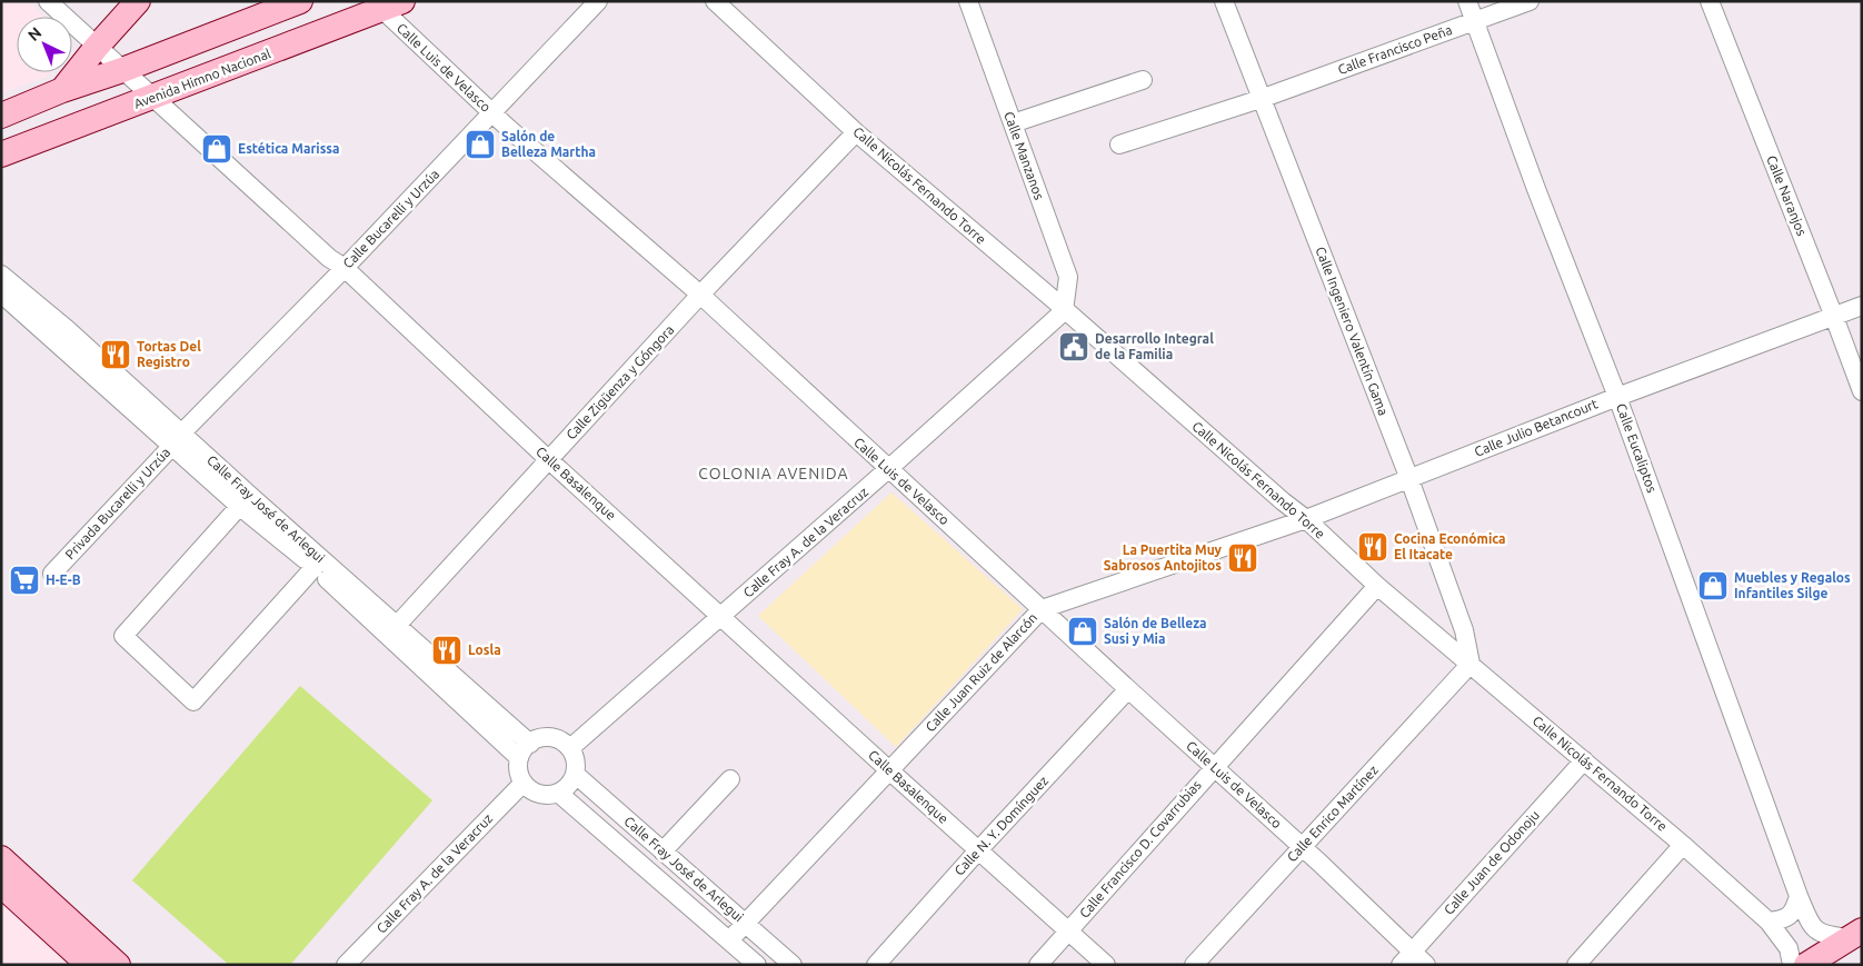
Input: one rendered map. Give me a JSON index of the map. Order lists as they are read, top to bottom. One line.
{"streets":{"main road":["Avenida Himno Nacional"],"street":["Calle Francisco Peña","Calle Luis de Velasco","Calle Manzanos","Calle Nicolás Fernando Torre","Calle Naranjos","Calle Bucarelli y Urzúa","Calle Ingeniero Valentín Gama","Calle Zigüenza y Góngora","Calle Julio Betancourt","Calle Eucaliptos","Calle Basalenque","Privada Bucarelli y Urzúa","Calle Fray José de Arlegui","Calle Fray A. de la Veracruz","Calle Juan Ruiz de Alarcón","Calle Enrico Martínez","Calle N. Y. Domínguez","Calle Francisco D. Covarrubias","Calle Juan de Odonoju"]},"crossings":[["Calle Francisco Peña","Calle Ingeniero Valentín Gama"],["Calle Francisco Peña","Calle Eucaliptos"],["Calle Luis de Velasco","Avenida Himno Nacional"],["Calle Luis de Velasco","Calle Bucarelli y Urzúa"],["Calle Luis de Velasco","Calle Zigüenza y Góngora"],["Calle Luis de Velasco","Calle Fray A. de la Veracruz"],["Calle Luis de Velasco","Calle Juan Ruiz de Alarcón"],["Calle Luis de Velasco","Calle Enrico Martínez"],["Calle Luis de Velasco","Calle N. Y. Domínguez"],["Calle Luis de Velasco","Calle Francisco D. Covarrubias"],["Calle Luis de Velasco","Calle Juan de Odonoju"],["Avenida Himno Nacional","Calle Basalenque"],["Calle Manzanos","Calle Nicolás Fernando Torre"],["Calle Manzanos","Calle Fray A. de la Veracruz"],["Calle Nicolás Fernando Torre","Calle Ingeniero Valentín Gama"],["Calle Nicolás Fernando Torre","Calle Zigüenza y Góngora"],["Calle Nicolás Fernando Torre","Calle Julio Betancourt"],["Calle Nicolás Fernando Torre","Calle Fray A. de la Veracruz"],["Calle Nicolás Fernando Torre","Calle Juan Ruiz de Alarcón"],["Calle Nicolás Fernando Torre","Calle Enrico Martínez"],["Calle Nicolás Fernando Torre","Calle Francisco D. Covarrubias"],["Calle Nicolás Fernando Torre","Calle Juan de Odonoju"],["Calle Naranjos","Calle Julio Betancourt"],["Calle Bucarelli y Urzúa","Calle Basalenque"],["Calle Bucarelli y Urzúa","Privada Bucarelli y Urzúa"],["Calle Bucarelli y Urzúa","Calle Fray José de Arlegui"],["Calle Ingeniero Valentín Gama","Calle Julio Betancourt"],["Calle Ingeniero Valentín Gama","Calle Enrico Martínez"],["Calle Zigüenza y Góngora","Calle Basalenque"],["Calle Zigüenza y Góngora","Calle Fray José de Arlegui"],["Calle Julio Betancourt","Calle Eucaliptos"],["Calle Julio Betancourt","Calle Juan Ruiz de Alarcón"],["Calle Basalenque","Calle Fray A. de la Veracruz"],["Calle Basalenque","Calle Juan Ruiz de Alarcón"],["Calle Basalenque","Calle N. Y. Domínguez"],["Calle Basalenque","Calle Francisco D. Covarrubias"],["Privada Bucarelli y Urzúa","Calle Fray José de Arlegui"],["Calle Fray José de Arlegui","Calle Fray A. de la Veracruz"],["Calle Fray José de Arlegui","Calle Juan Ruiz de Alarcón"]],"districts":["COLONIA AVENIDA"],"places":{"shop":["Salón de Belleza Martha","Estética Marissa","Muebles y Regalos Infantiles Silge","Salón de Belleza Susi y Mia"],"public building":["Desarrollo Integral de la Familia"],"restaurant":["Tortas Del Registro","Cocina Económica El Itacate","La Puertita Muy Sabrosos Antojitos","Losla"],"supermarket":["H-E-B"]},"north":"top left"}
